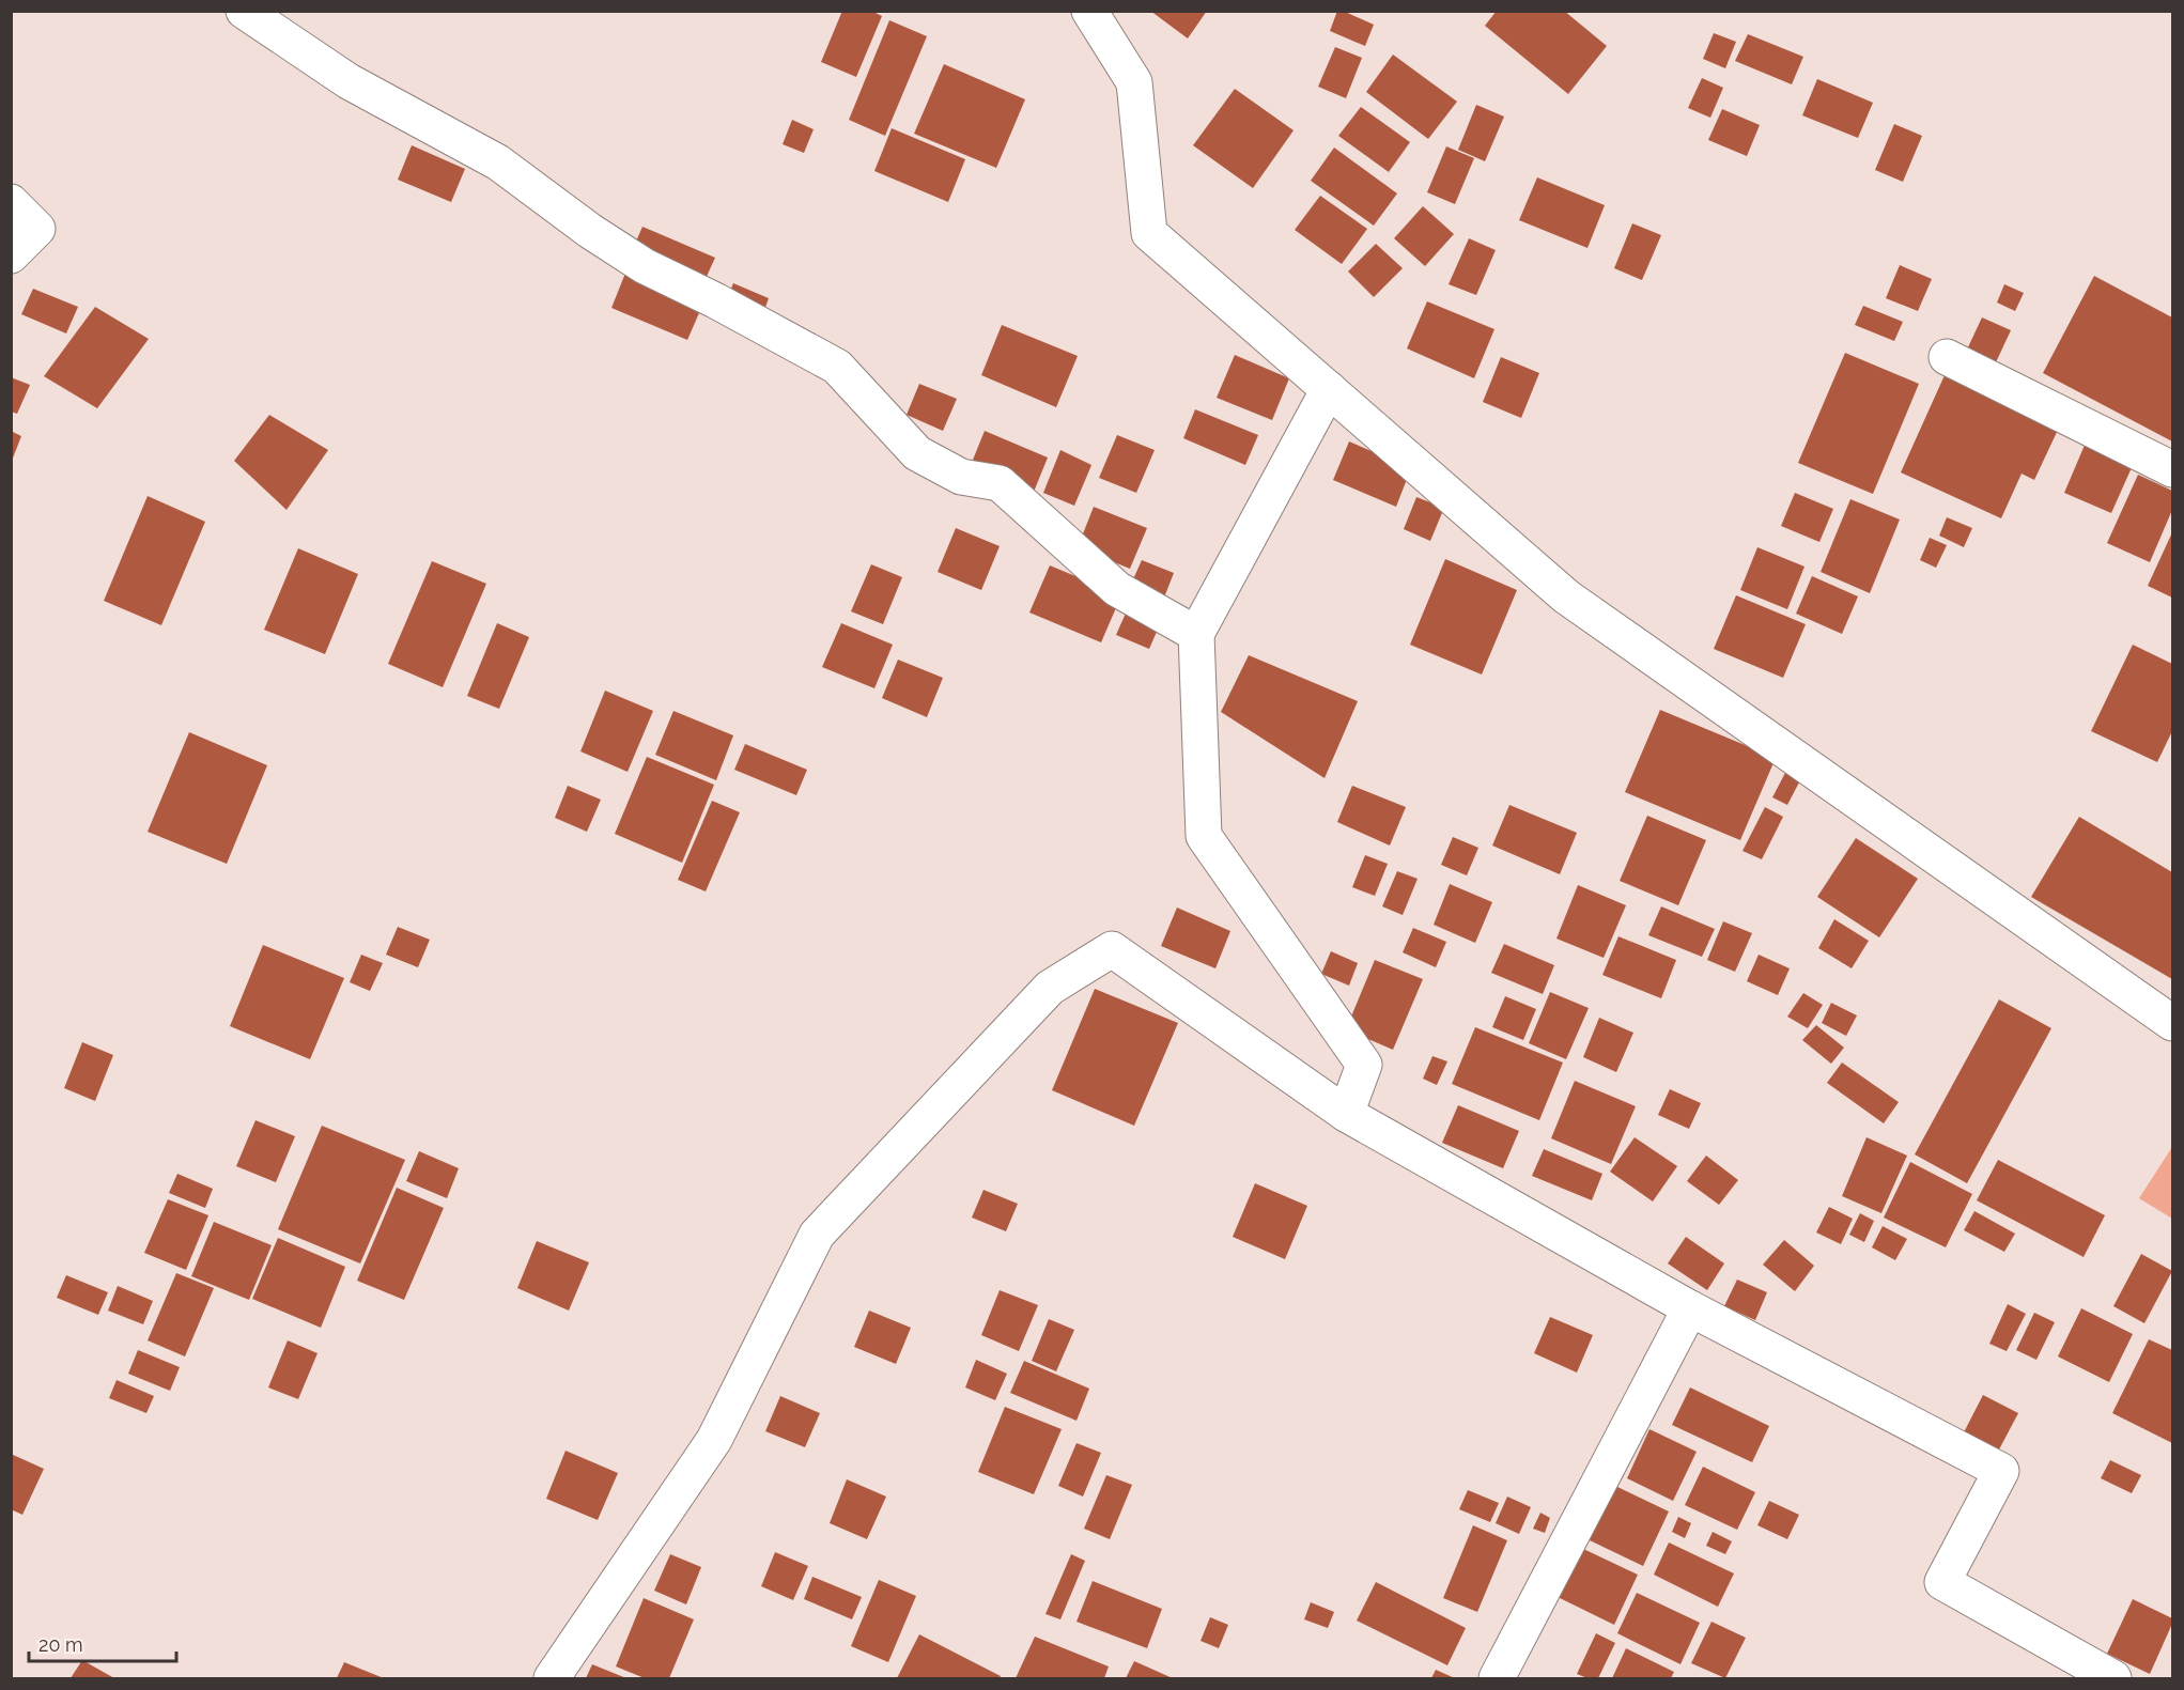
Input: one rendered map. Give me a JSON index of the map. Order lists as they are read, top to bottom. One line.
{"scale_bar":"20 m"}
